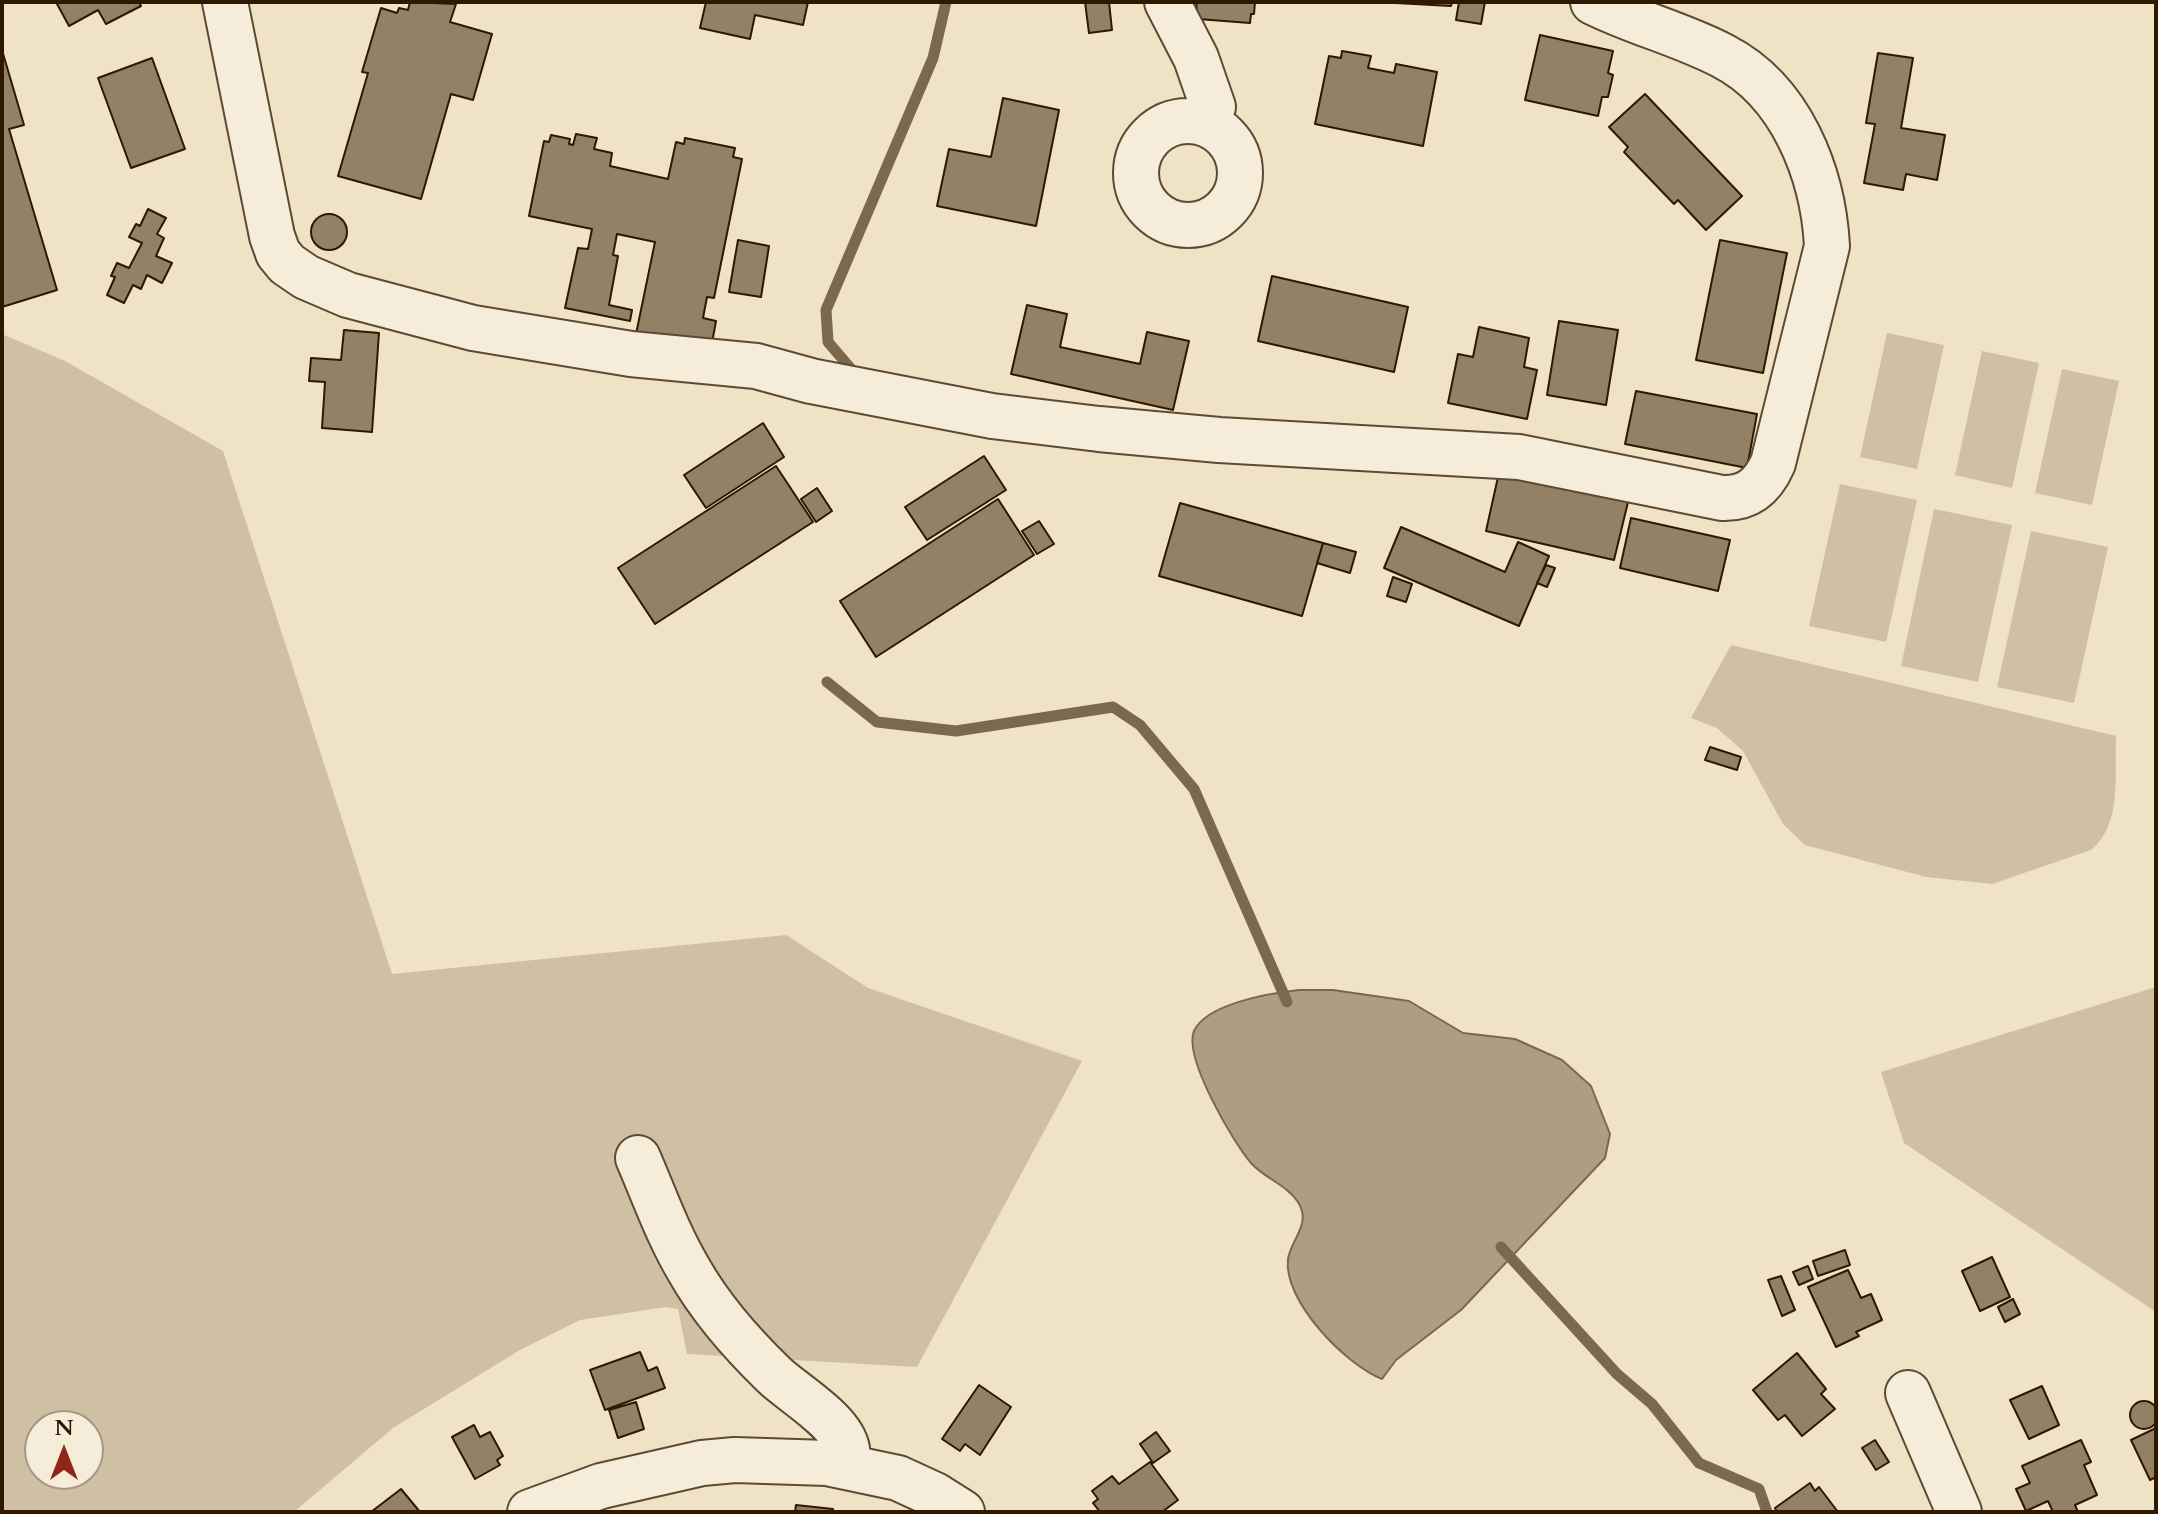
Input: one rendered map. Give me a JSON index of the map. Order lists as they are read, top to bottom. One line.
{"north":"top"}
